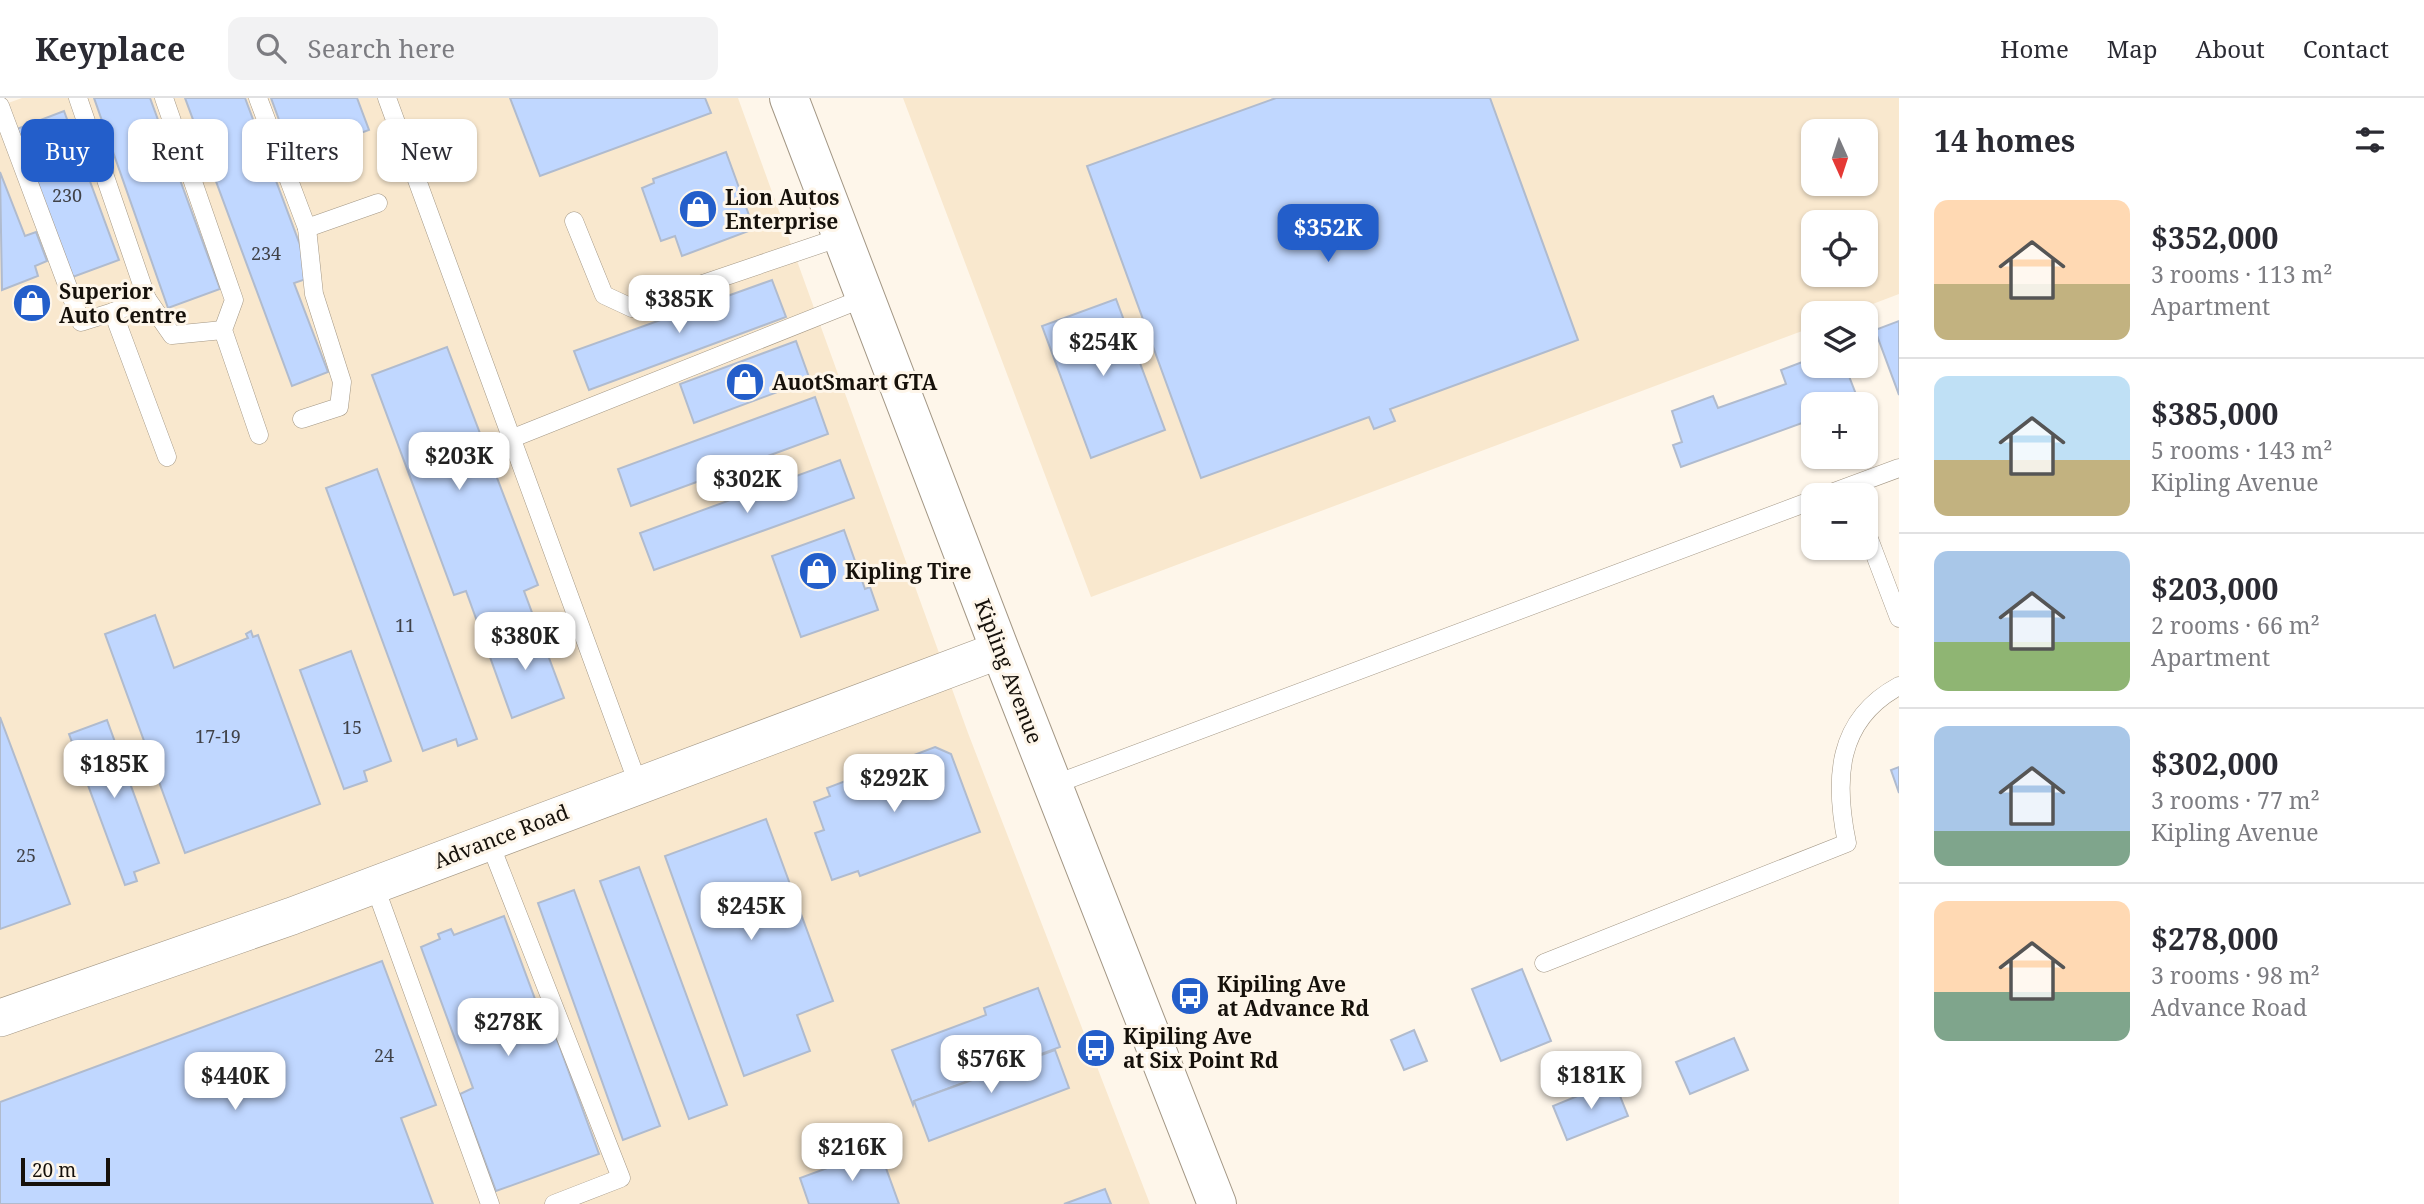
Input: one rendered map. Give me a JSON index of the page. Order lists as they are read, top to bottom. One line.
{"streets":{"main road":["Kipling Avenue"],"street":["Advance Road"]},"crossings":[["Kipling Avenue","Advance Road"]],"places":{"shop":["Lion Autos Enterprise","Superior Auto Centre","AuotSmart GTA","Kipling Tire"],"bus stop":["Kipiling Ave at Advance Rd","Kipiling Ave at Six Point Rd"]},"house_numbers":["230","234","11","15","17-19","25","24"],"scale_bar":"20 m","north":"bottom","page":{"header":"Keyplace","search":"Search here","nav":["Home","Map","About","Contact"],"heading":"14 homes","map_buttons":["+","−"],"chip":["Buy","Rent","Filters","New"],"list":[{"name":"$352,000","note":"3 rooms · 113 m² · Apartment"},{"name":"$385,000","note":"5 rooms · 143 m² · Kipling Avenue"},{"name":"$203,000","note":"2 rooms · 66 m² · Apartment"},{"name":"$302,000","note":"3 rooms · 77 m² · Kipling Avenue"},{"name":"$278,000","note":"3 rooms · 98 m² · Advance Road"}],"price":["$352K","$385K","$254K","$203K","$302K","$380K","$185K","$292K","$245K","$278K","$576K","$181K","$440K","$216K"],"scale":"20 m"}}
